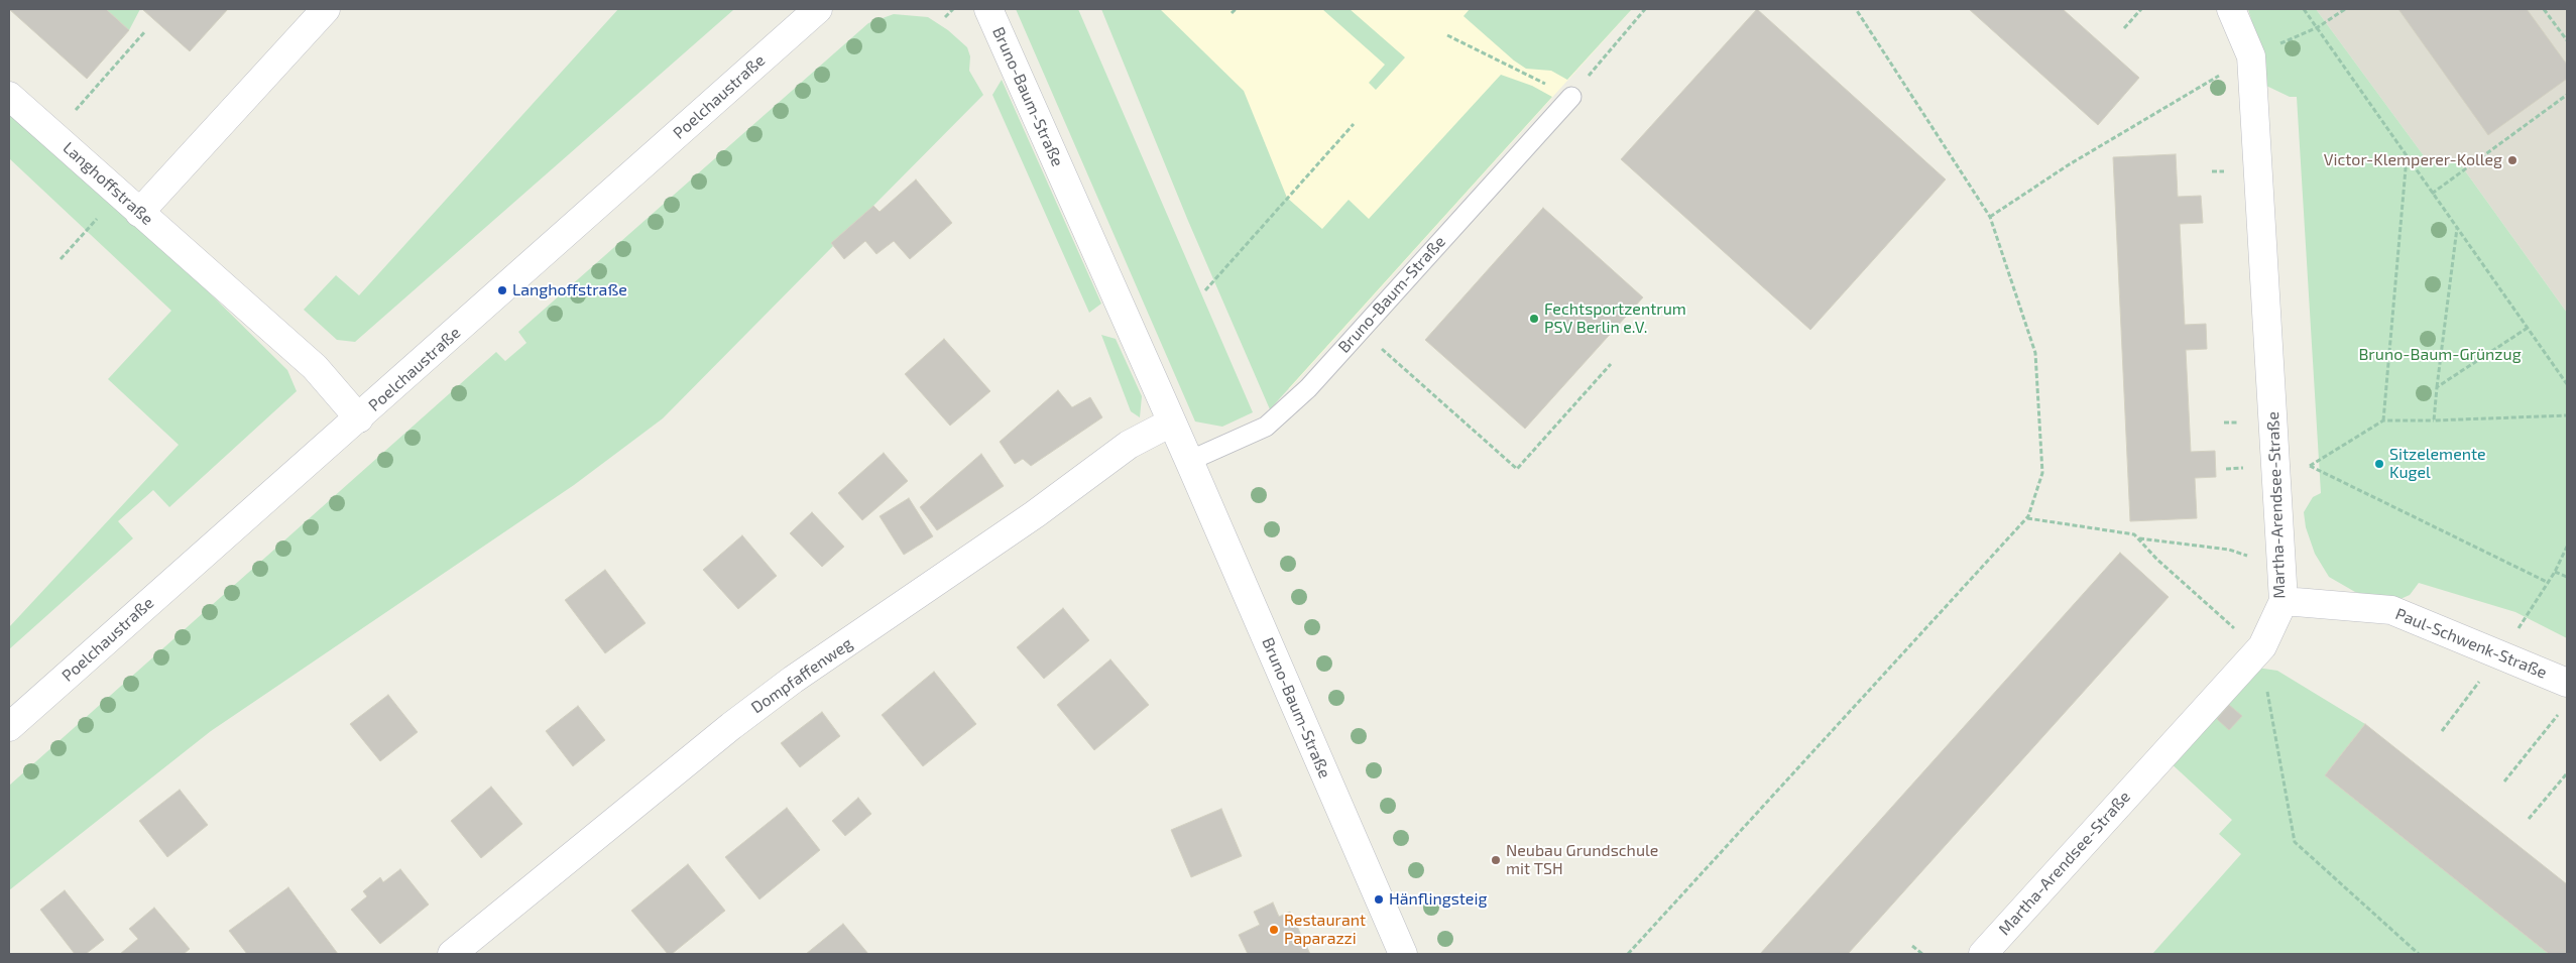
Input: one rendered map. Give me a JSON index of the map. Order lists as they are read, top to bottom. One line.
{"streets":{"street":["Poelchaustraße","Bruno-Baum-Straße","Langhoffstraße","Martha-Arendsee-Straße","Paul-Schwenk-Straße","Dompfaffenweg"]},"crossings":[["Poelchaustraße","Langhoffstraße"],["Bruno-Baum-Straße","Dompfaffenweg"],["Martha-Arendsee-Straße","Paul-Schwenk-Straße"]],"parks":["Bruno-Baum-Grünzug"],"places":["Victor-Klemperer-Kolleg","Langhoffstraße","Fechtsportzentrum PSV Berlin e.V.","Sitzelemente Kugel","Neubau Grundschule mit TSH","Hänflingsteig","Restaurant Paparazzi"]}
